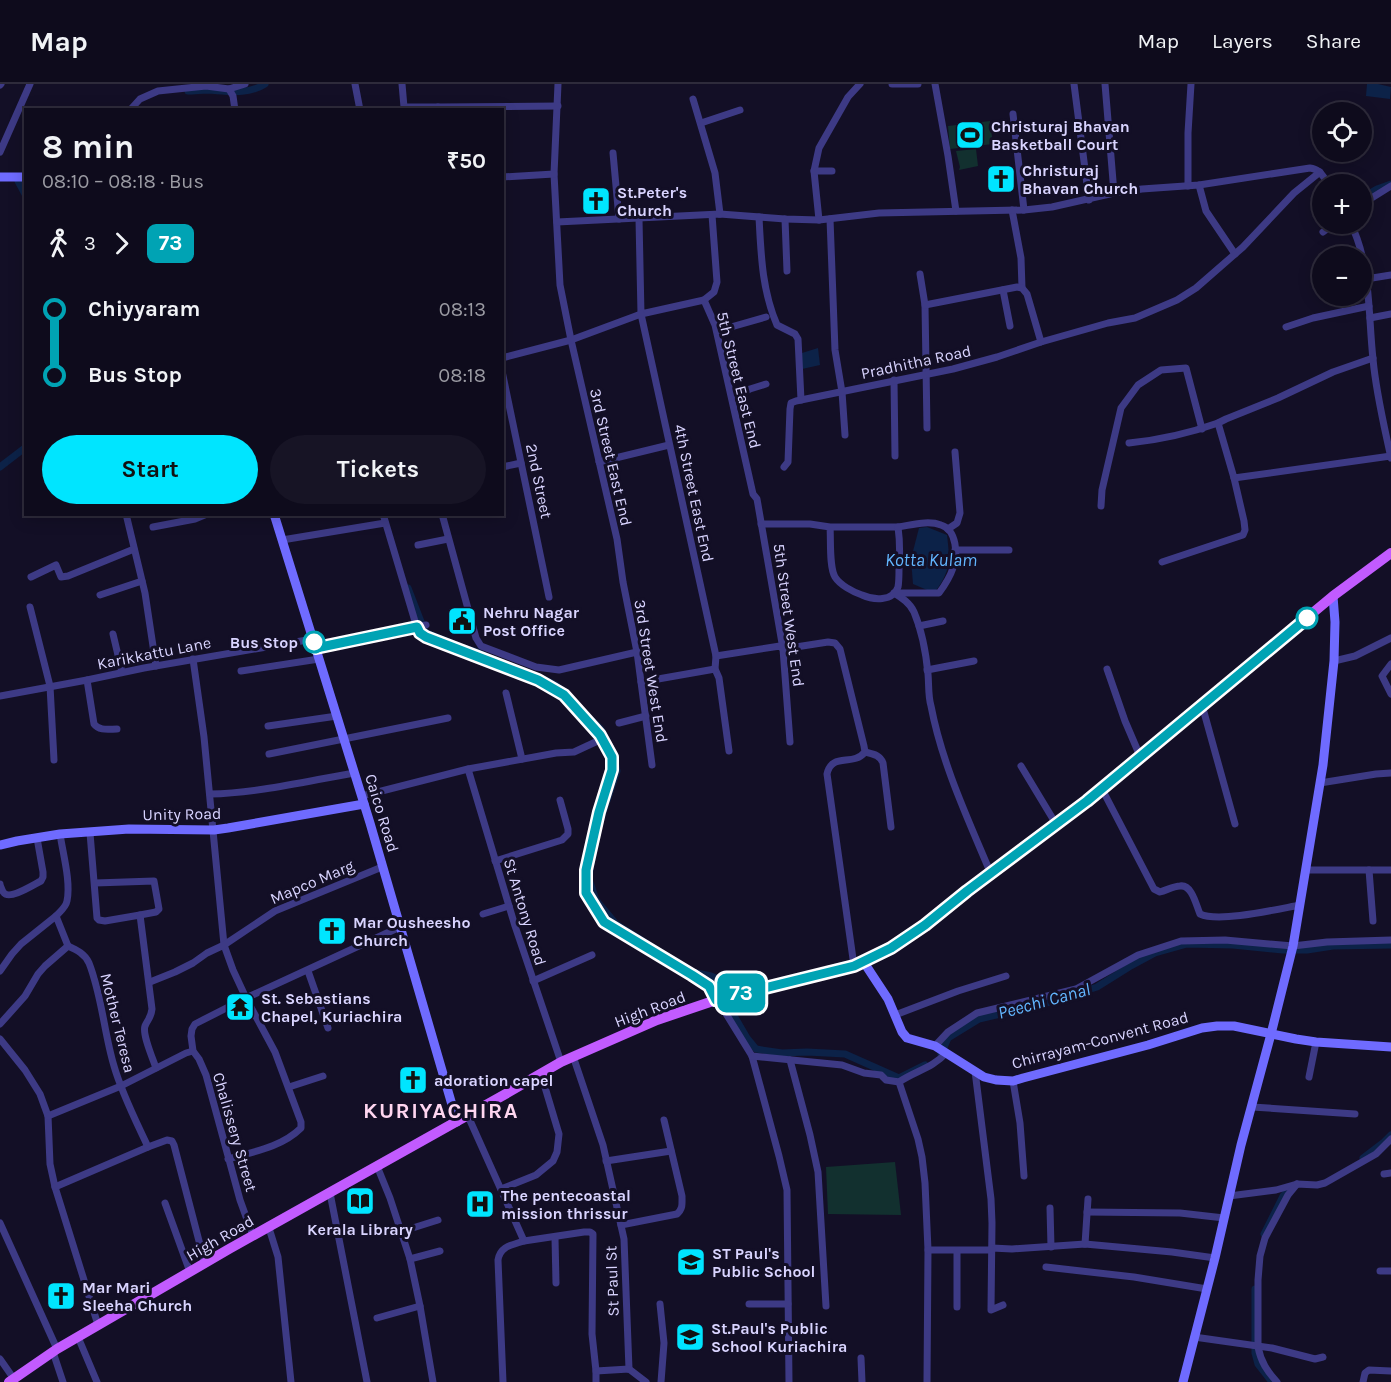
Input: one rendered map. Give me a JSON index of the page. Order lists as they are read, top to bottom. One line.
{"streets":{"main road":["High Road"],"street":["Pradhitha Road","5th Street East End","3rd Street East End","2nd Street","4th Street East End","5th Street West End","Karikkattu Lane","3rd Street West End","Caico Road","Unity Road","Mapco Marg","St Antony Road","Mother Teresa","Chirrayam-Convent Road","Chalissery Street","St Paul St"]},"crossings":[["5th Street East End","4th Street East End"],["5th Street East End","5th Street West End"],["3rd Street East End","3rd Street West End"],["Karikkattu Lane","Caico Road"],["Caico Road","Unity Road"],["Caico Road","Mapco Marg"],["Caico Road","High Road"],["St Antony Road","High Road"],["High Road","Chirrayam-Convent Road"],["High Road","Chalissery Street"],["High Road","St Paul St"]],"districts":["KURIYACHIRA"],"water":["Kotta Kulam","Peechi Canal"],"places":{"sports":["Christuraj Bhavan Basketball Court"],"church":["Christuraj Bhavan Church","St.Peter's Church","Mar Ousheesho Church","adoration capel","Mar Mari Sleeha Church"],"public building":["Nehru Nagar Post Office"],"other":["Bus Stop"],"temple":["St. Sebastians Chapel, Kuriachira"],"library":["Kerala Library"],"hospital":["The pentecoastal mission thrissur"],"school or university":["ST Paul's Public School","St.Paul's Public School Kuriachira"]},"lines":["bus line 73"],"page":{"header":"Map","nav":["Map","Layers","Share"],"on_map":"73","map_buttons":["+","−"],"heading":["8 min","08:10 – 08:18 · Bus","₹50"],"legs":["3","73"],"list":[{"name":"Chiyyaram","value":"08:13"},{"name":"Bus Stop","value":"08:18"}],"buttons":["Start","Tickets"]}}
